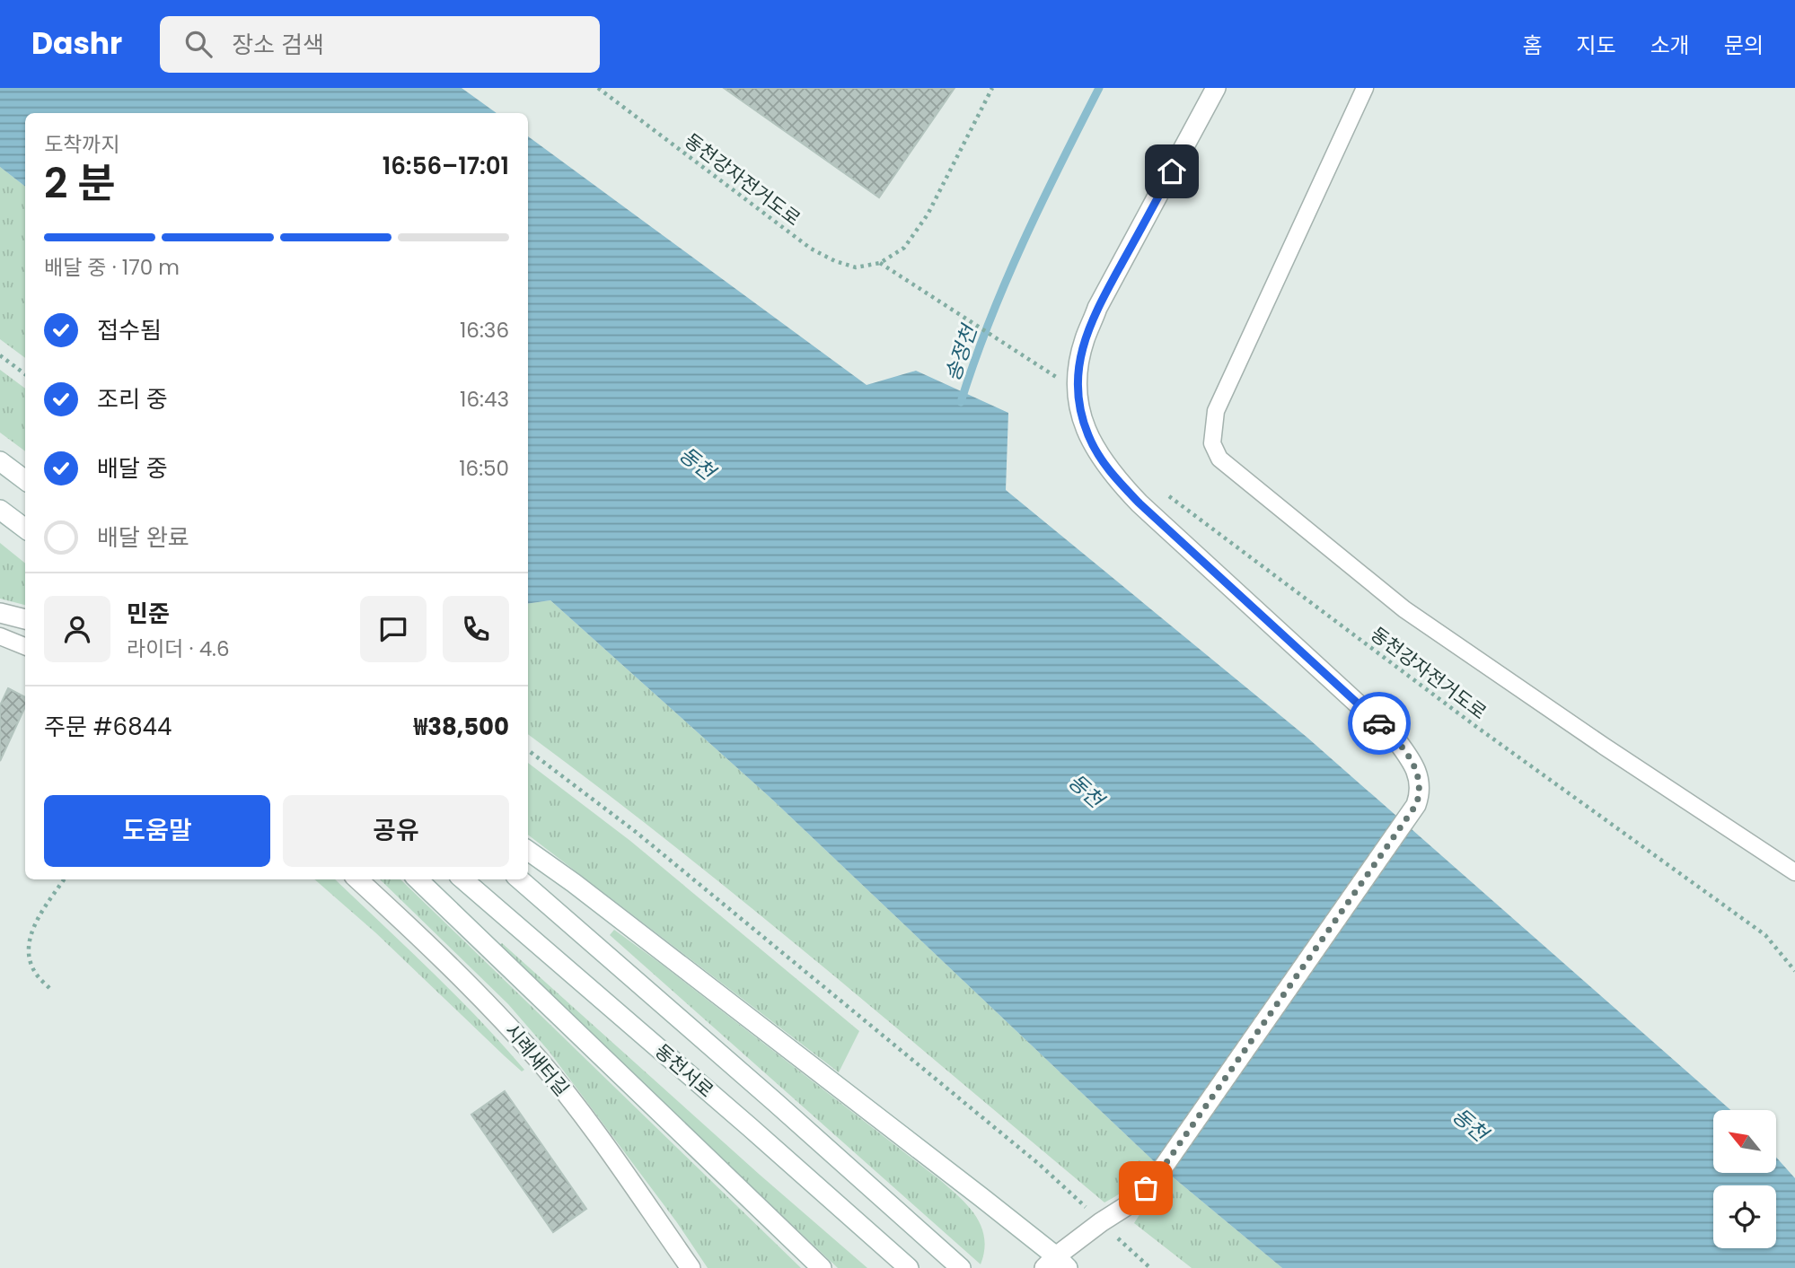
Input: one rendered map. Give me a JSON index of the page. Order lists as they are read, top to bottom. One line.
{"streets":{"main road":["시례새터길","동천서로"],"path":["동천강자전거도로"]},"water":["송정천","동천"],"north":"top left","page":{"header":"Dashr","search":"장소 검색","nav":["홈","지도","소개","문의"],"heading":["2 분","도착까지","16:56–17:01"],"panel":["민준","라이더 · 4.6","주문 #6844","₩38,500"],"bar":"배달 중 · 170 m","list":[["접수됨","16:36"],["조리 중","16:43"],["배달 중","16:50"],"배달 완료"],"buttons":["도움말","공유"]}}
